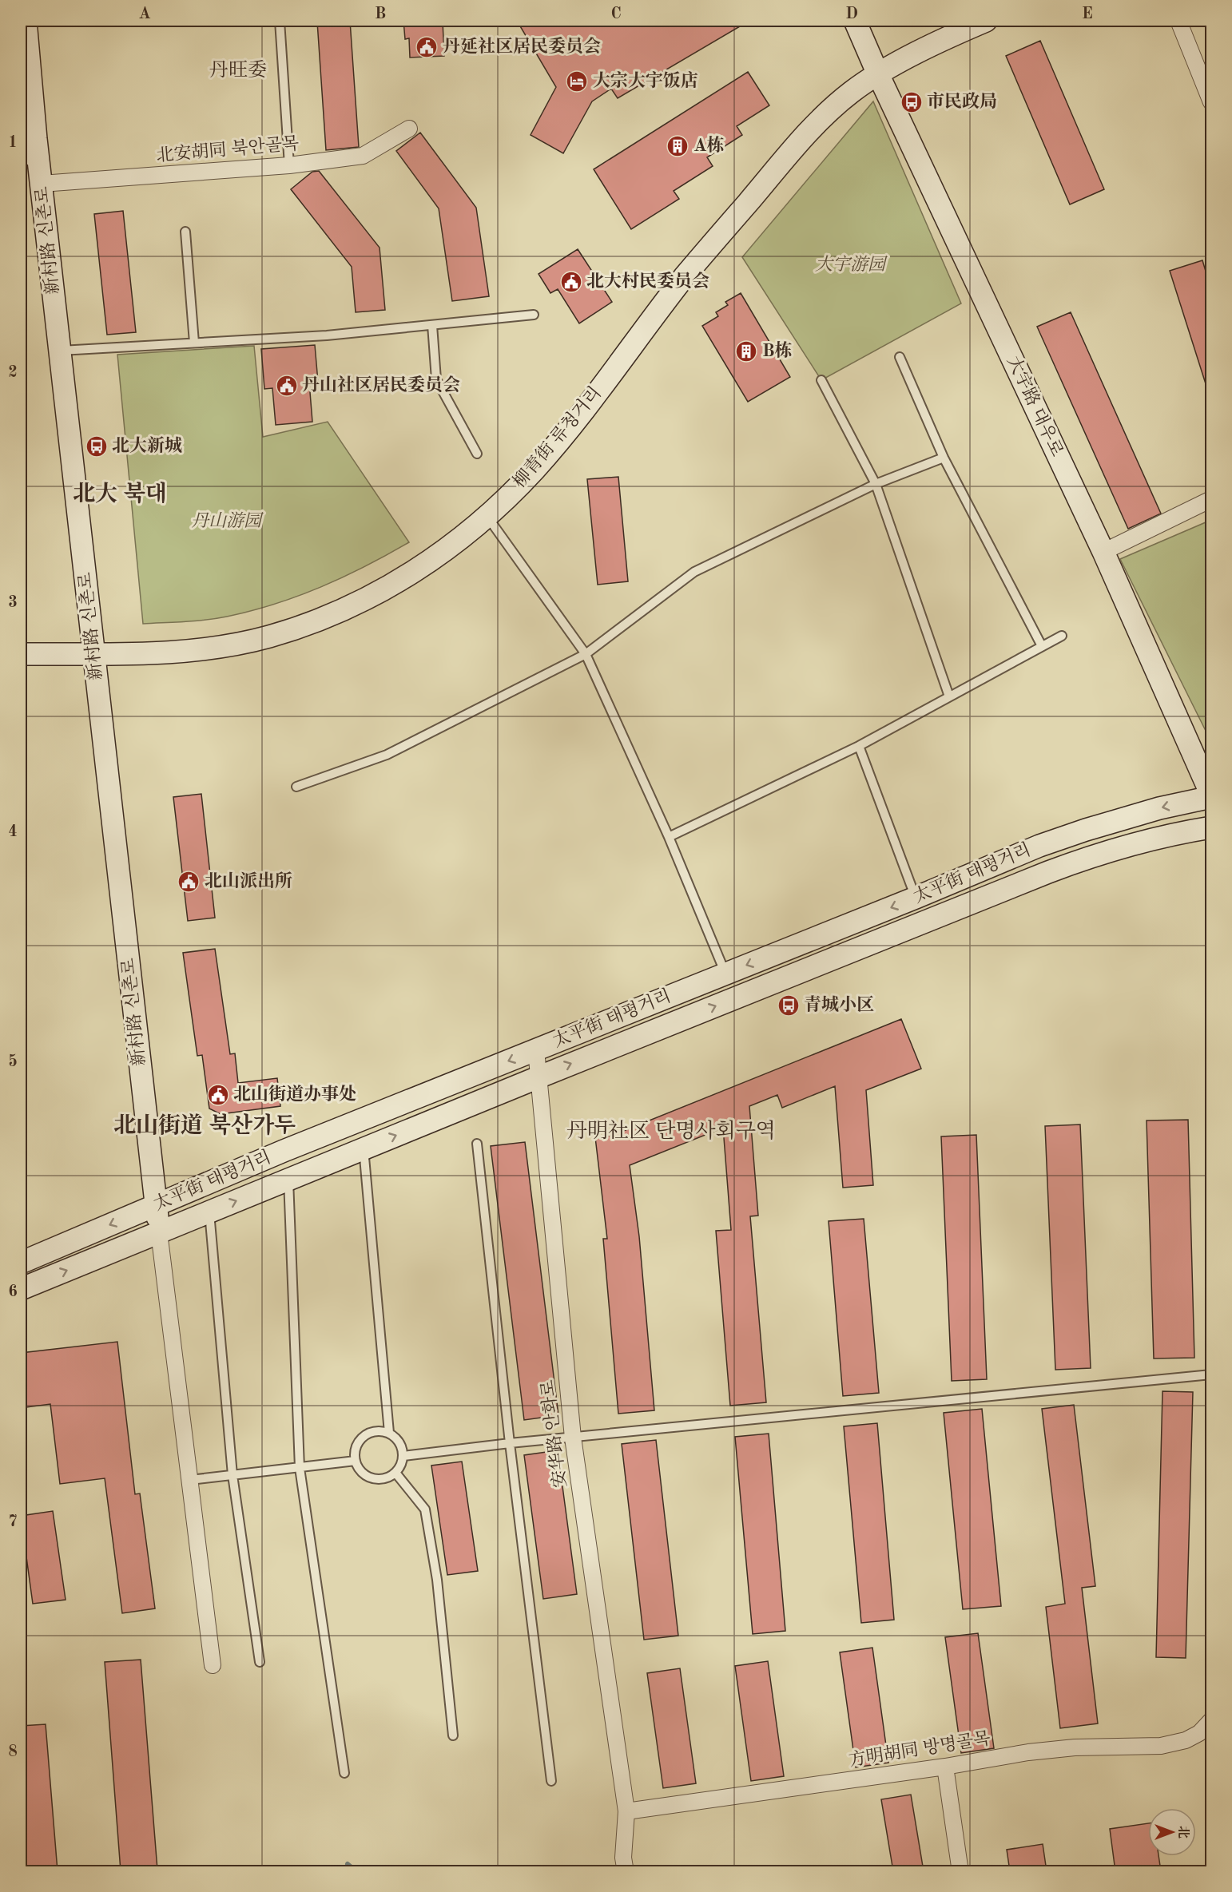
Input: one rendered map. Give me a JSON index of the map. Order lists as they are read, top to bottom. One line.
{"streets":{"street":["北安胡同 북안골목","新村路 신촌로","大宇路 대우로","柳青街 류청거리","太平街 태평거리","安华路 안화로","方明胡同 방명골목"]},"crossings":[["北安胡同 북안골목","新村路 신촌로"],["新村路 신촌로","柳青街 류청거리"],["新村路 신촌로","太平街 태평거리"],["大宇路 대우로","柳青街 류청거리"],["大宇路 대우로","太平街 태평거리"],["太平街 태평거리","安华路 안화로"],["安华路 안화로","方明胡同 방명골목"]],"districts":["丹旺委","北大 북대","北山街道 북산가두","丹明社区 단명사회구역"],"parks":["大宇游园","丹山游园"],"places":{"public building":["丹延社区居民委员会","北大村民委员会","丹山社区居民委员会","北山派出所","北山街道办事处"],"hotel":["大宗大宇饭店"],"bus stop":["市民政局","北大新城","青城小区"],"building":["A栋","B栋"]},"north":"right","grid":{"columns":["A","B","C","D","E"],"rows":["1","2","3","4","5","6","7","8"]}}
